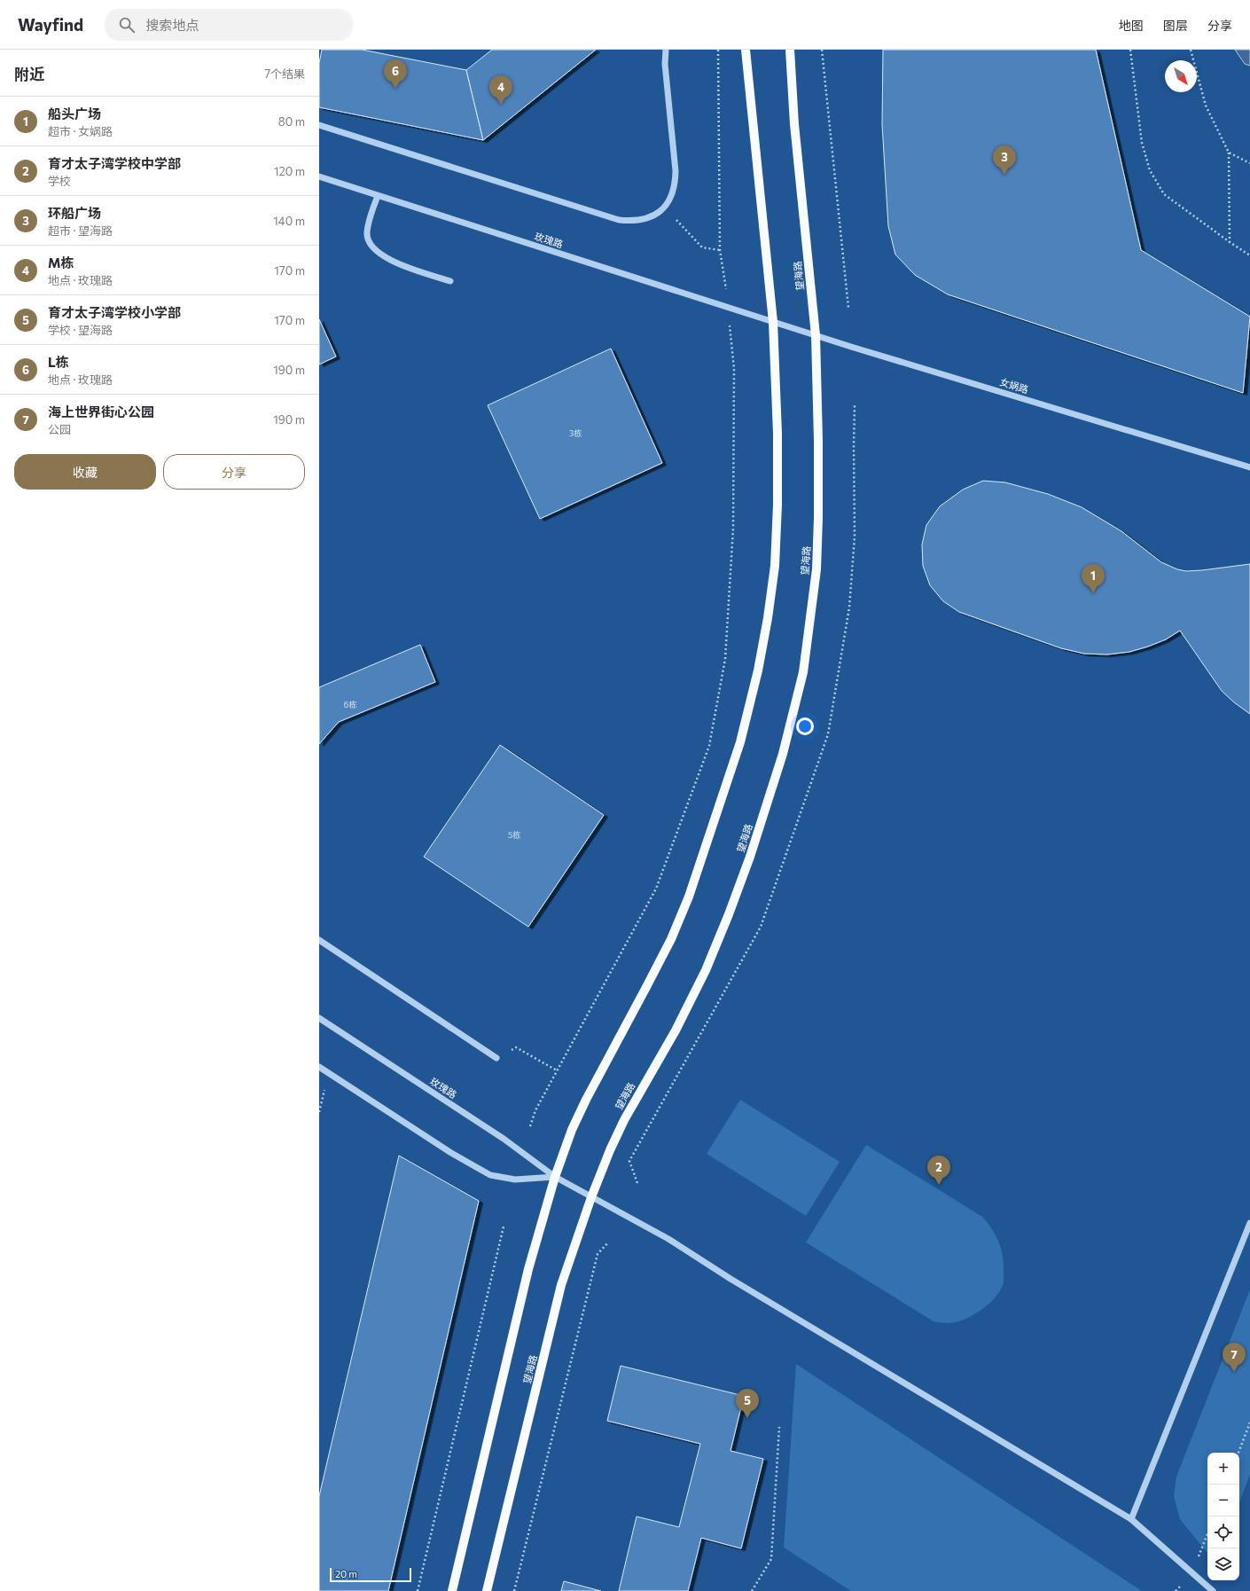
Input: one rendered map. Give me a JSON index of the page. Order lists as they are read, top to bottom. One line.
{"streets":{"main road":["望海路"],"street":["玫瑰路","女娲路"]},"crossings":[["玫瑰路","望海路"],["玫瑰路","女娲路"],["望海路","女娲路"]],"house_numbers":["3栋","6栋","5栋"],"scale_bar":"20 m","north":"bottom right","page":{"header":"Wayfind","search":"搜索地点","nav":["地图","图层","分享"],"heading":["附近","7个结果"],"pins":["6","4","3","1","2","7","5"],"list":[{"mark":"1","name":"船头广场","note":"超市 · 女娲路","value":"80 m"},{"mark":"2","name":"育才太子湾学校中学部","note":"学校","value":"120 m"},{"mark":"3","name":"环船广场","note":"超市 · 望海路","value":"140 m"},{"mark":"4","name":"M栋","note":"地点 · 玫瑰路","value":"170 m"},{"mark":"5","name":"育才太子湾学校小学部","note":"学校 · 望海路","value":"170 m"},{"mark":"6","name":"L栋","note":"地点 · 玫瑰路","value":"190 m"},{"mark":"7","name":"海上世界街心公园","note":"公园","value":"190 m"}],"buttons":["收藏","分享"],"map_buttons":["+","−"],"scale":"20 m"}}
